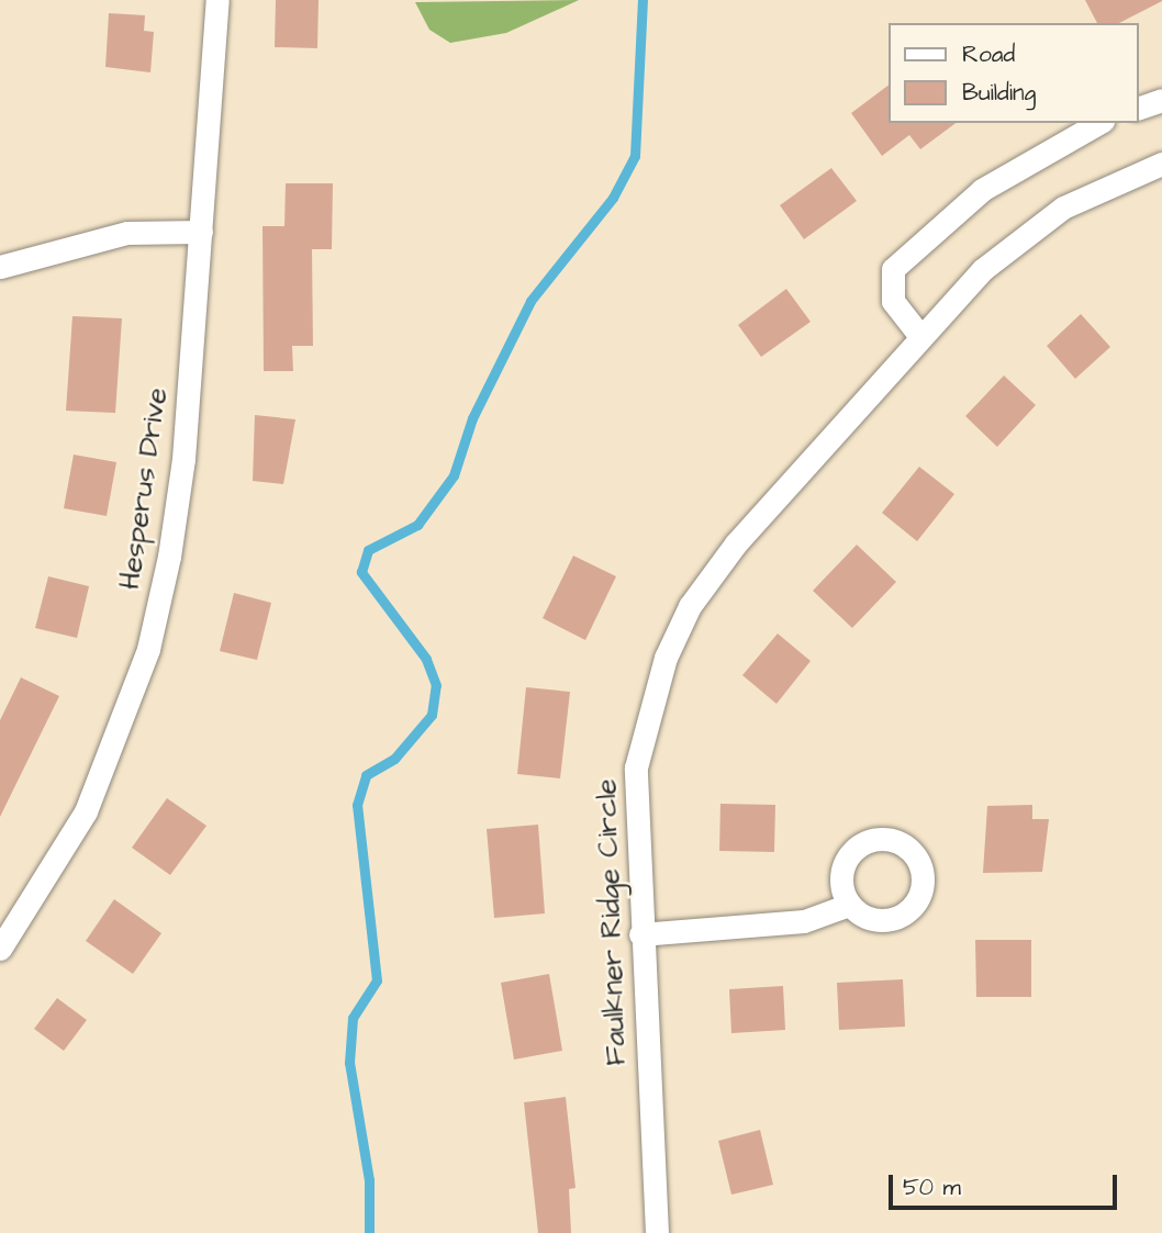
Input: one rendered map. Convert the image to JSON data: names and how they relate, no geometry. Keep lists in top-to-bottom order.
{
  "streets": {
    "street": ["Hesperus Drive", "Faulkner Ridge Circle"]
  },
  "legend": ["Road", "Building"],
  "scale_bar": "50 m"
}
